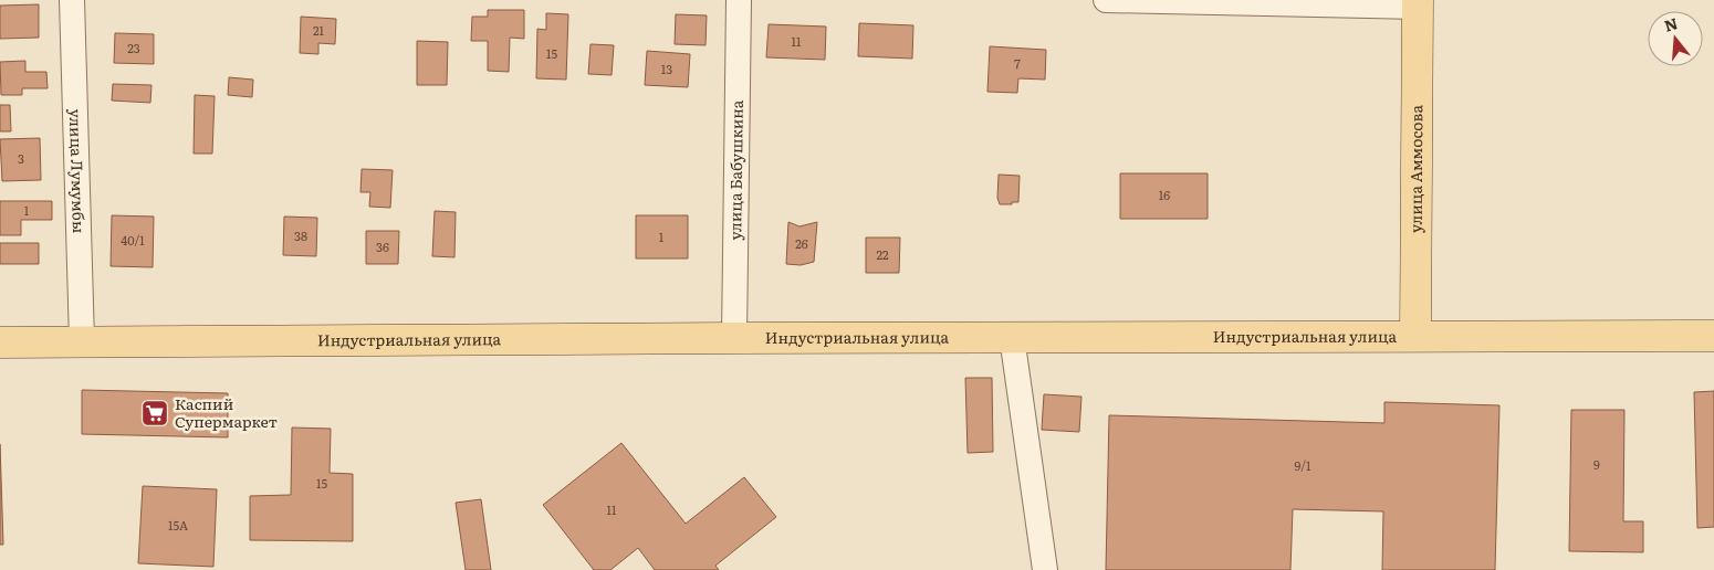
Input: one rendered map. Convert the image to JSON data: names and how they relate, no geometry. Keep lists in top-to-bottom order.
{
  "streets": {
    "main road": ["улица Аммосова", "Индустриальная улица"],
    "street": ["улица Бабушкина", "улица Лумумбы"]
  },
  "crossings": [
    ["улица Аммосова", "Индустриальная улица"],
    ["улица Бабушкина", "Индустриальная улица"],
    ["улица Лумумбы", "Индустриальная улица"]
  ],
  "places": {
    "supermarket": ["Каспий Супермаркет"]
  },
  "house_numbers": [
    "21",
    "11",
    "23",
    "15",
    "7",
    "13",
    "3",
    "16",
    "1",
    "38",
    "1",
    "40/1",
    "26",
    "36",
    "22",
    "9",
    "9/1",
    "15",
    "11",
    "15А"
  ],
  "north": "top"
}
